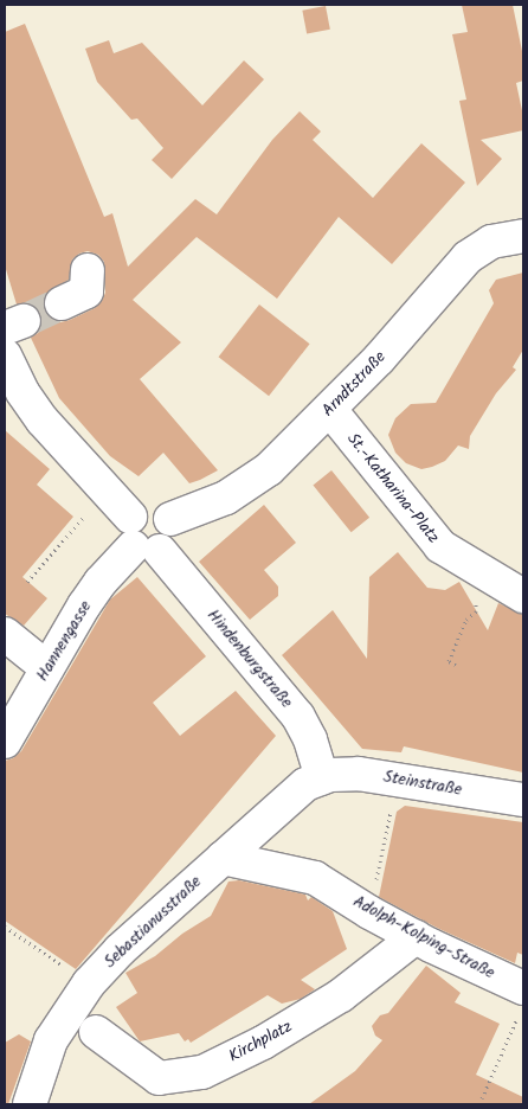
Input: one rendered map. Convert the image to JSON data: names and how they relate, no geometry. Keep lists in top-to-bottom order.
{
  "streets": {
    "street": [
      "Arndtstraße",
      "St.-Katharina-Platz",
      "Hannengasse",
      "Hindenburgstraße",
      "Steinstraße",
      "Sebastianusstraße",
      "Adolph-Kolping-Straße",
      "Kirchplatz"
    ]
  },
  "crossings": [
    ["Arndtstraße", "St.-Katharina-Platz"],
    ["Arndtstraße", "Hannengasse"],
    ["Hannengasse", "Hindenburgstraße"],
    ["Hindenburgstraße", "Steinstraße"],
    ["Hindenburgstraße", "Sebastianusstraße"],
    ["Steinstraße", "Sebastianusstraße"],
    ["Sebastianusstraße", "Adolph-Kolping-Straße"],
    ["Adolph-Kolping-Straße", "Kirchplatz"]
  ]
}
